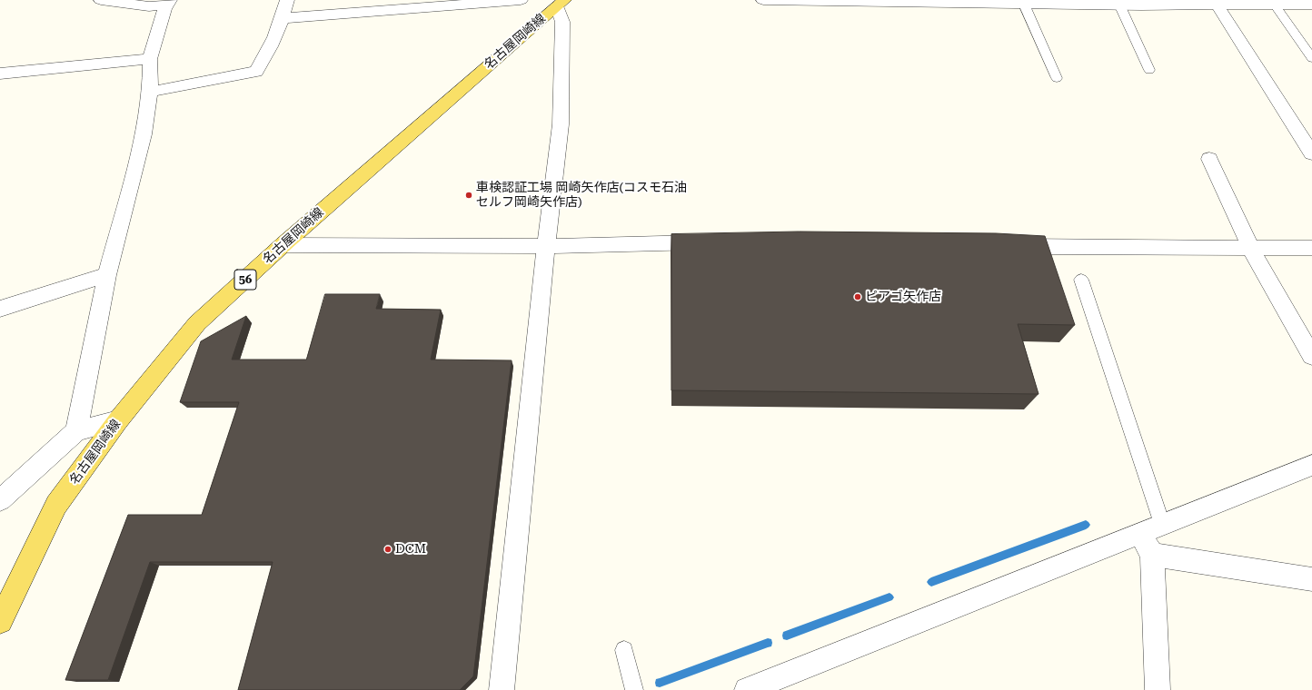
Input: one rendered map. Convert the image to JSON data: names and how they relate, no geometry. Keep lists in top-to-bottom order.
{
  "streets": {
    "main road": ["名古屋岡崎線", "56"]
  },
  "places": ["車検認証工場 岡崎矢作店(コスモ石油 セルフ岡崎矢作店)", "ピアゴ矢作店", "DCM"]
}
